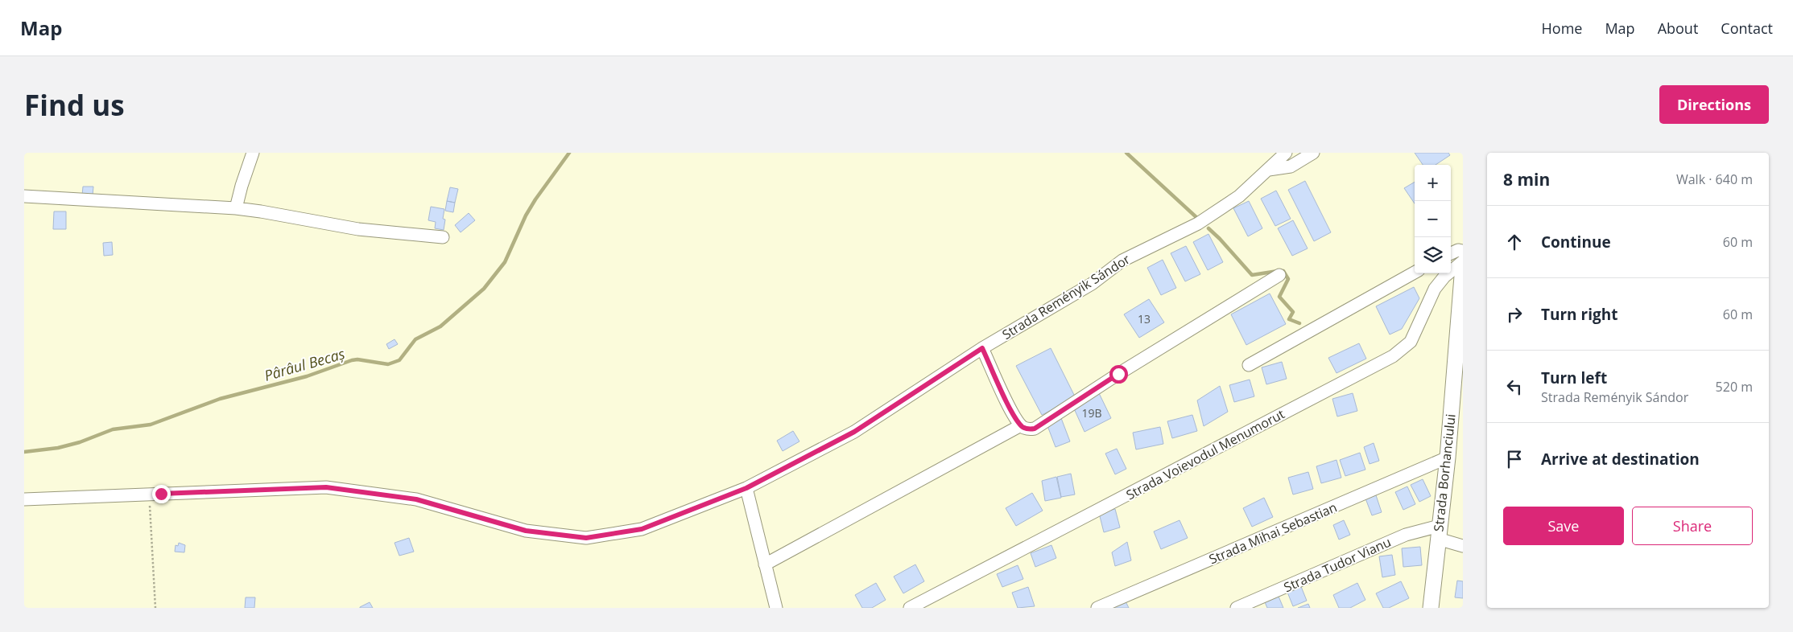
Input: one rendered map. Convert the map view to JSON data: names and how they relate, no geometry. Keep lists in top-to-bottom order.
{
  "streets": {
    "main road": ["Strada Borhanciului"],
    "street": [
      "Strada Reményik Sándor",
      "Strada Voievodul Menumorut",
      "Strada Mihai Sebastian",
      "Strada Tudor Vianu"
    ]
  },
  "crossings": [
    ["Strada Borhanciului", "Strada Mihai Sebastian"],
    ["Strada Borhanciului", "Strada Tudor Vianu"]
  ],
  "water": ["Pârâul Becaș"],
  "house_numbers": ["13", "19B"],
  "page": {
    "header": "Map",
    "nav": [
      "Home",
      "Map",
      "About",
      "Contact"
    ],
    "buttons": [
      "Directions",
      ["Save", "Share"]
    ],
    "title": "Find us",
    "heading": ["8 min", "Walk · 640 m"],
    "map_buttons": ["+", "−"],
    "list": [
      ["Continue", "60 m"],
      ["Turn right", "60 m"],
      ["Turn left", "Strada Reményik Sándor", "520 m"],
      "Arrive at destination"
    ]
  }
}
